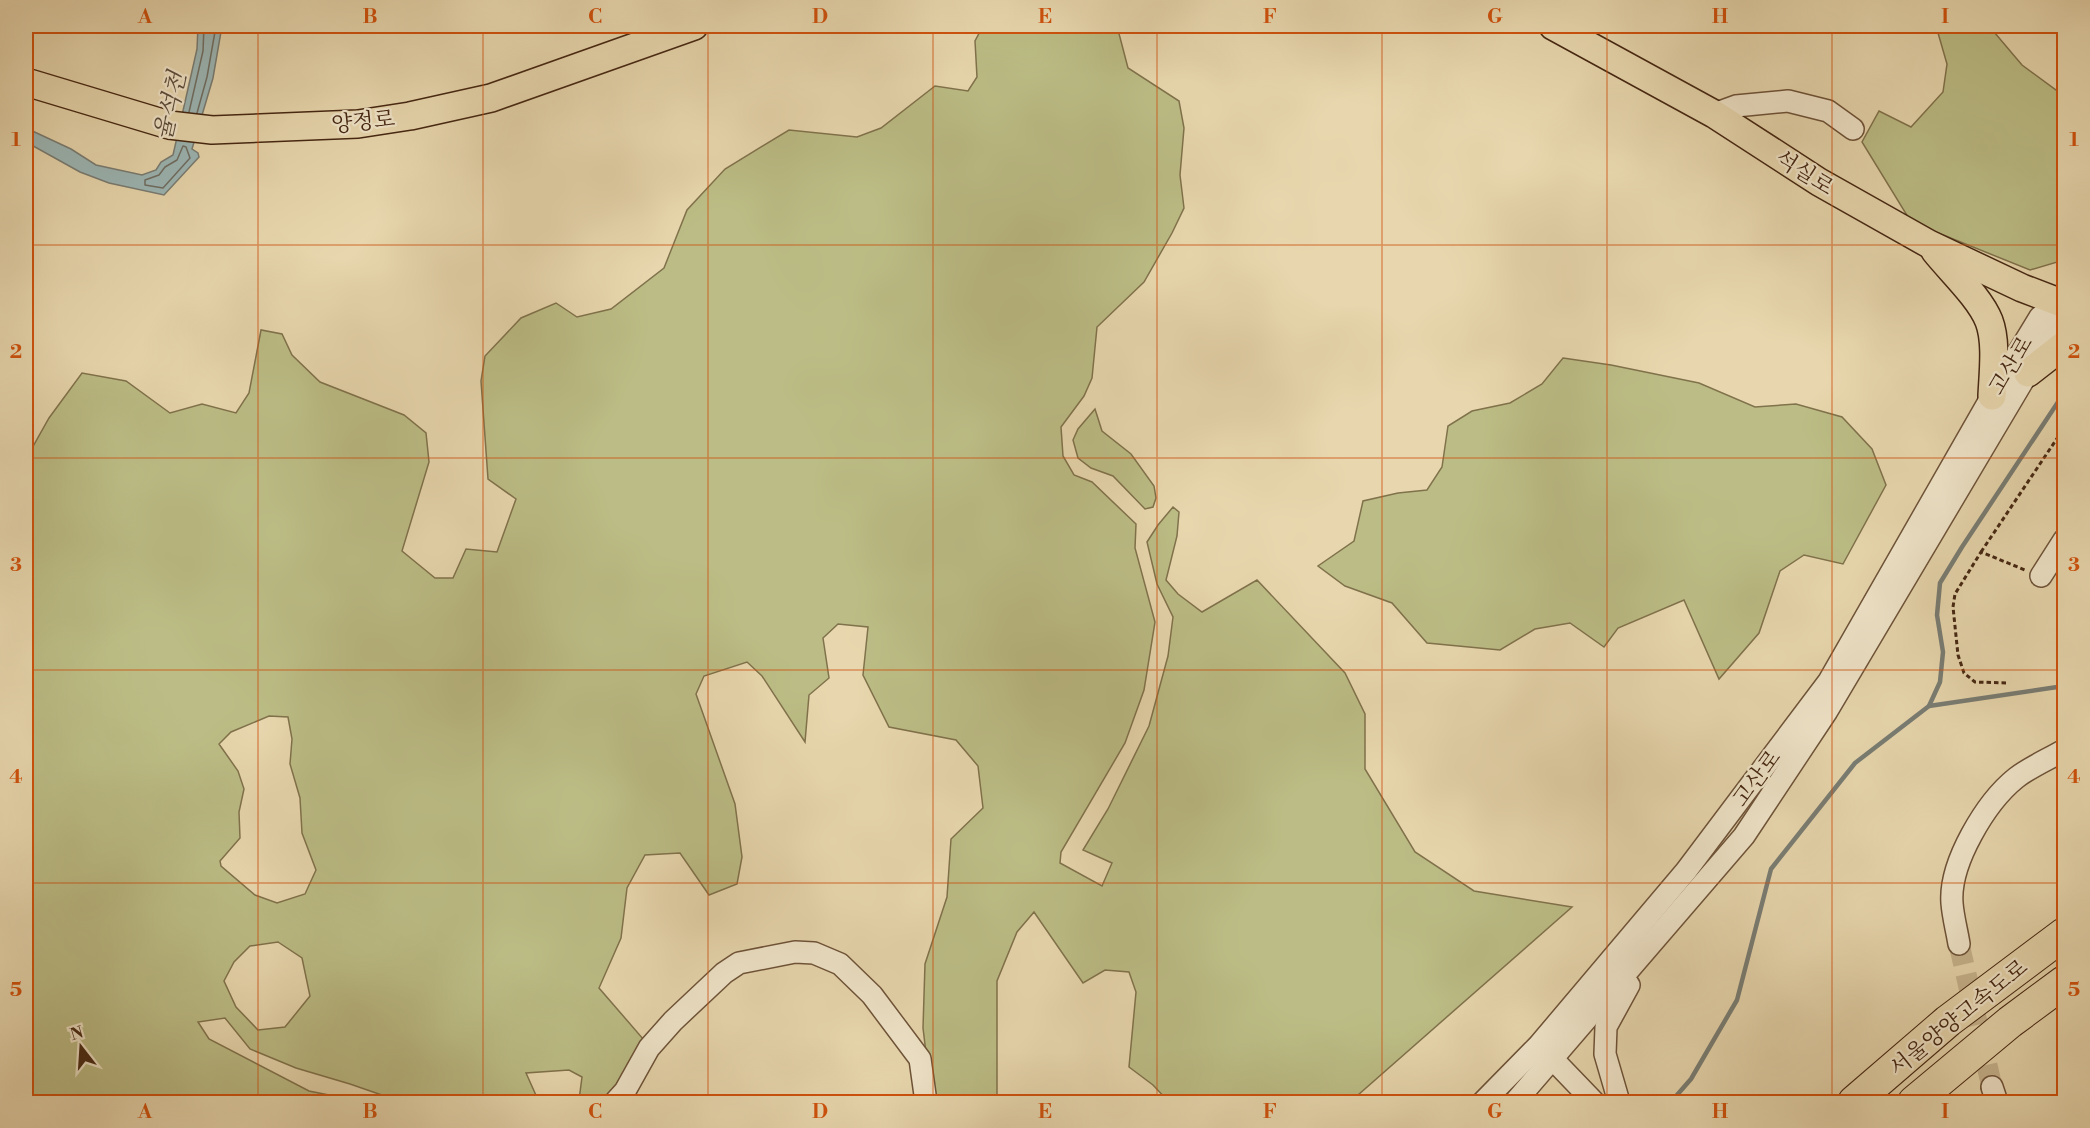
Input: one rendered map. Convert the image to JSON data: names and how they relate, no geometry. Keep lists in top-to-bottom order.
{
  "streets": {
    "highway": ["서울양양고속도로"],
    "main road": ["양정로", "석실로"],
    "street": ["고산로"]
  },
  "crossings": [
    ["석실로", "고산로"]
  ],
  "water": ["율석천"],
  "north": "top",
  "grid": {
    "columns": [
      "A",
      "B",
      "C",
      "D",
      "E",
      "F",
      "G",
      "H",
      "I"
    ],
    "rows": [
      "1",
      "2",
      "3",
      "4",
      "5"
    ]
  }
}
